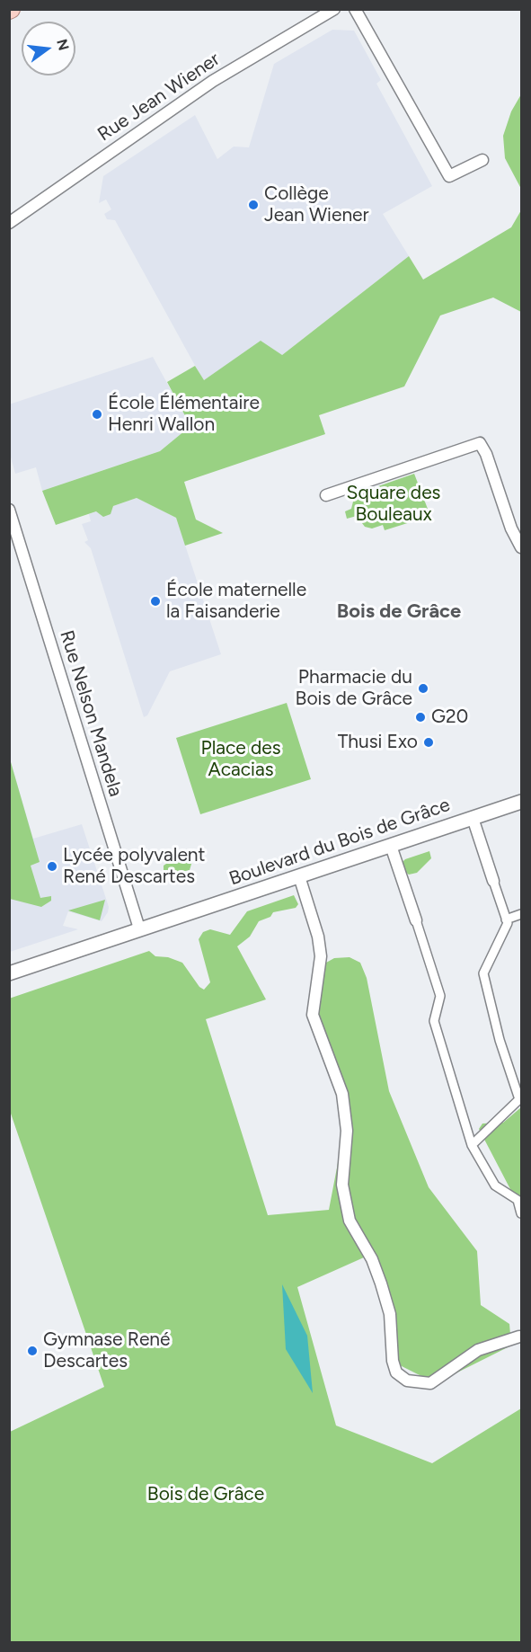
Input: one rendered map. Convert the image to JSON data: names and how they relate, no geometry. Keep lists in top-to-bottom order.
{
  "streets": {
    "street": ["Rue Jean Wiener", "Rue Nelson Mandela", "Boulevard du Bois de Grâce"]
  },
  "crossings": [
    ["Rue Nelson Mandela", "Boulevard du Bois de Grâce"]
  ],
  "districts": ["Bois de Grâce"],
  "parks": ["Square des Bouleaux", "Place des Acacias", "Bois de Grâce"],
  "places": [
    "Collège Jean Wiener",
    "École Élémentaire Henri Wallon",
    "École maternelle la Faisanderie",
    "Pharmacie du Bois de Grâce",
    "G20",
    "Thusi Exo",
    "Lycée polyvalent René Descartes",
    "Gymnase René Descartes"
  ],
  "north": "right"
}
